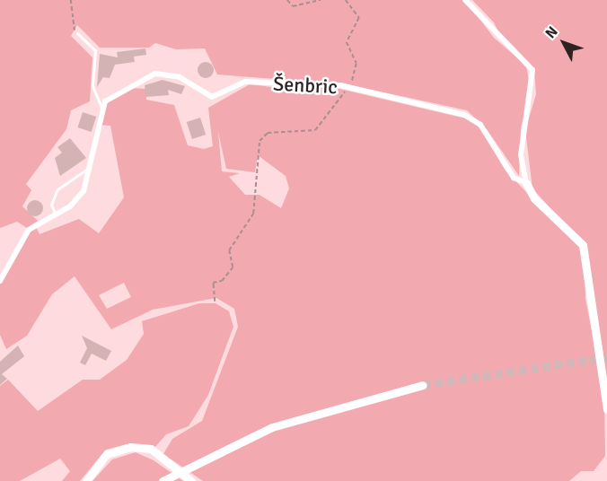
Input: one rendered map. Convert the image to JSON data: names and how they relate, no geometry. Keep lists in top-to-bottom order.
{
  "streets": {
    "street": ["Šenbric"]
  },
  "north": "top left"
}
